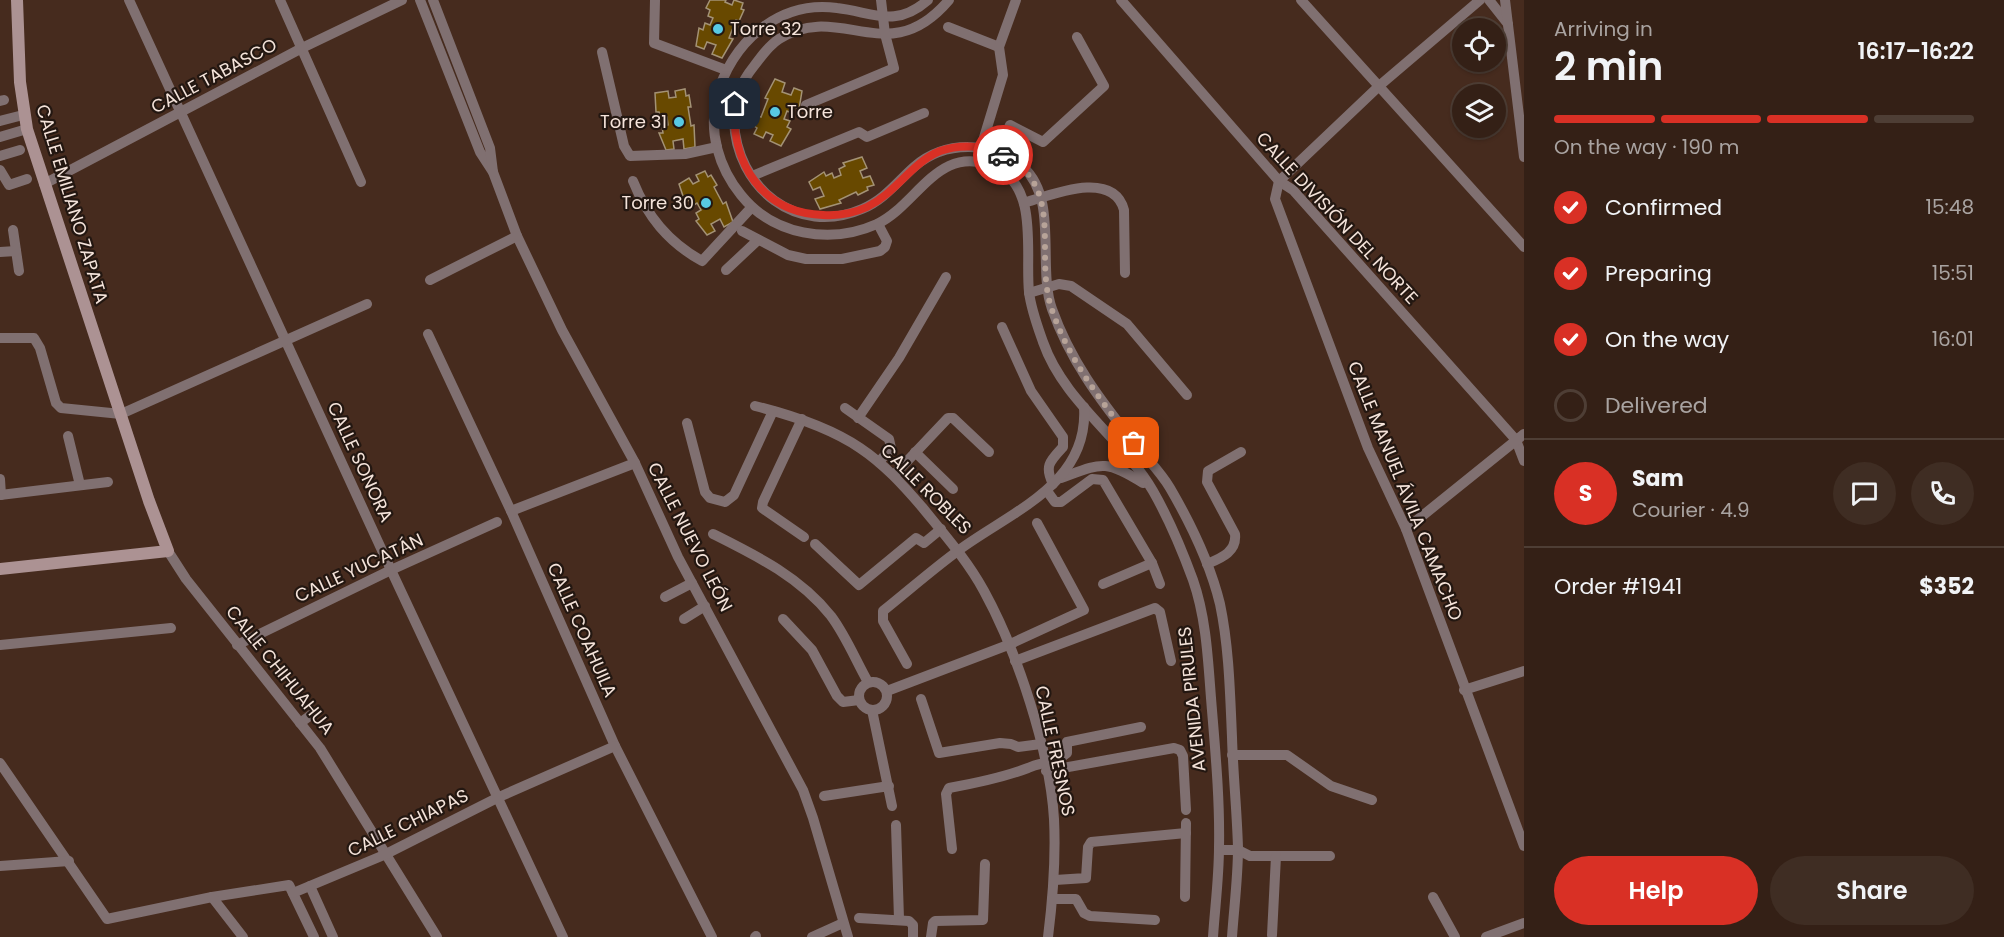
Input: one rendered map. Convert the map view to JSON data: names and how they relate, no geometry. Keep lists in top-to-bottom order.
{
  "streets": {
    "street": [
      "CALLE TABASCO",
      "CALLE EMILIANO ZAPATA",
      "CALLE DIVISIÓN DEL NORTE",
      "CALLE SONORA",
      "CALLE ROBLES",
      "CALLE MANUEL ÁVILA CAMACHO",
      "CALLE NUEVO LEÓN",
      "CALLE YUCATÁN",
      "CALLE COAHUILA",
      "CALLE CHIHUAHUA",
      "AVENIDA PIRULES",
      "CALLE FRESNOS",
      "CALLE CHIAPAS"
    ]
  },
  "crossings": [
    ["CALLE TABASCO", "CALLE EMILIANO ZAPATA"],
    ["CALLE TABASCO", "CALLE SONORA"],
    ["CALLE EMILIANO ZAPATA", "CALLE CHIHUAHUA"],
    ["CALLE DIVISIÓN DEL NORTE", "CALLE MANUEL ÁVILA CAMACHO"],
    ["CALLE SONORA", "CALLE YUCATÁN"],
    ["CALLE SONORA", "CALLE CHIAPAS"],
    ["CALLE ROBLES", "AVENIDA PIRULES"],
    ["CALLE ROBLES", "CALLE FRESNOS"],
    ["CALLE YUCATÁN", "CALLE CHIHUAHUA"],
    ["CALLE COAHUILA", "CALLE CHIAPAS"],
    ["CALLE CHIHUAHUA", "CALLE CHIAPAS"]
  ],
  "places": [
    "Torre 32",
    "Torre",
    "Torre 31",
    "Torre 30"
  ],
  "page": {
    "heading": ["2 min", "Arriving in", "16:17–16:22"],
    "panel": [
      "Sam",
      "Courier · 4.9",
      "Order #1941",
      "$352"
    ],
    "bar": "On the way · 190 m",
    "list": [
      ["Confirmed", "15:48"],
      ["Preparing", "15:51"],
      ["On the way", "16:01"],
      "Delivered"
    ],
    "round": "S",
    "buttons": ["Help", "Share"]
  }
}
